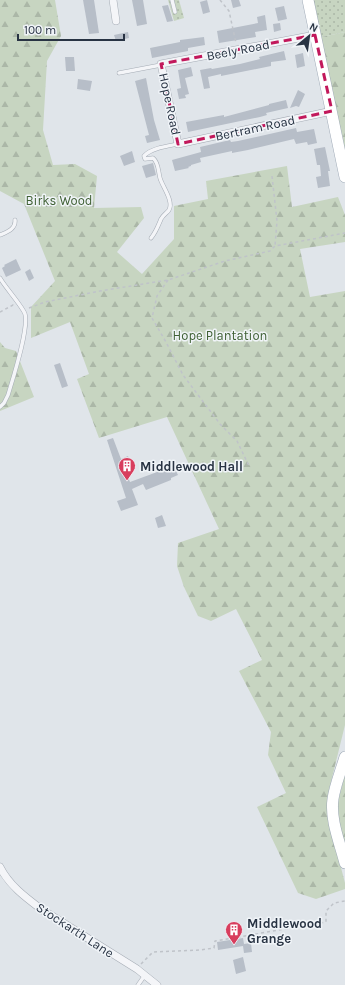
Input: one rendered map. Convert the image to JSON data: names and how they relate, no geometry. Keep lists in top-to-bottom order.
{
  "streets": {
    "street": [
      "Beely Road",
      "Hope Road",
      "Bertram Road",
      "Stockarth Lane"
    ]
  },
  "crossings": [
    ["Beely Road", "Hope Road"],
    ["Hope Road", "Bertram Road"]
  ],
  "parks": ["Birks Wood", "Hope Plantation"],
  "places": {
    "building": ["Middlewood Hall", "Middlewood Grange"]
  },
  "scale_bar": "100 m",
  "north": "top right"
}
